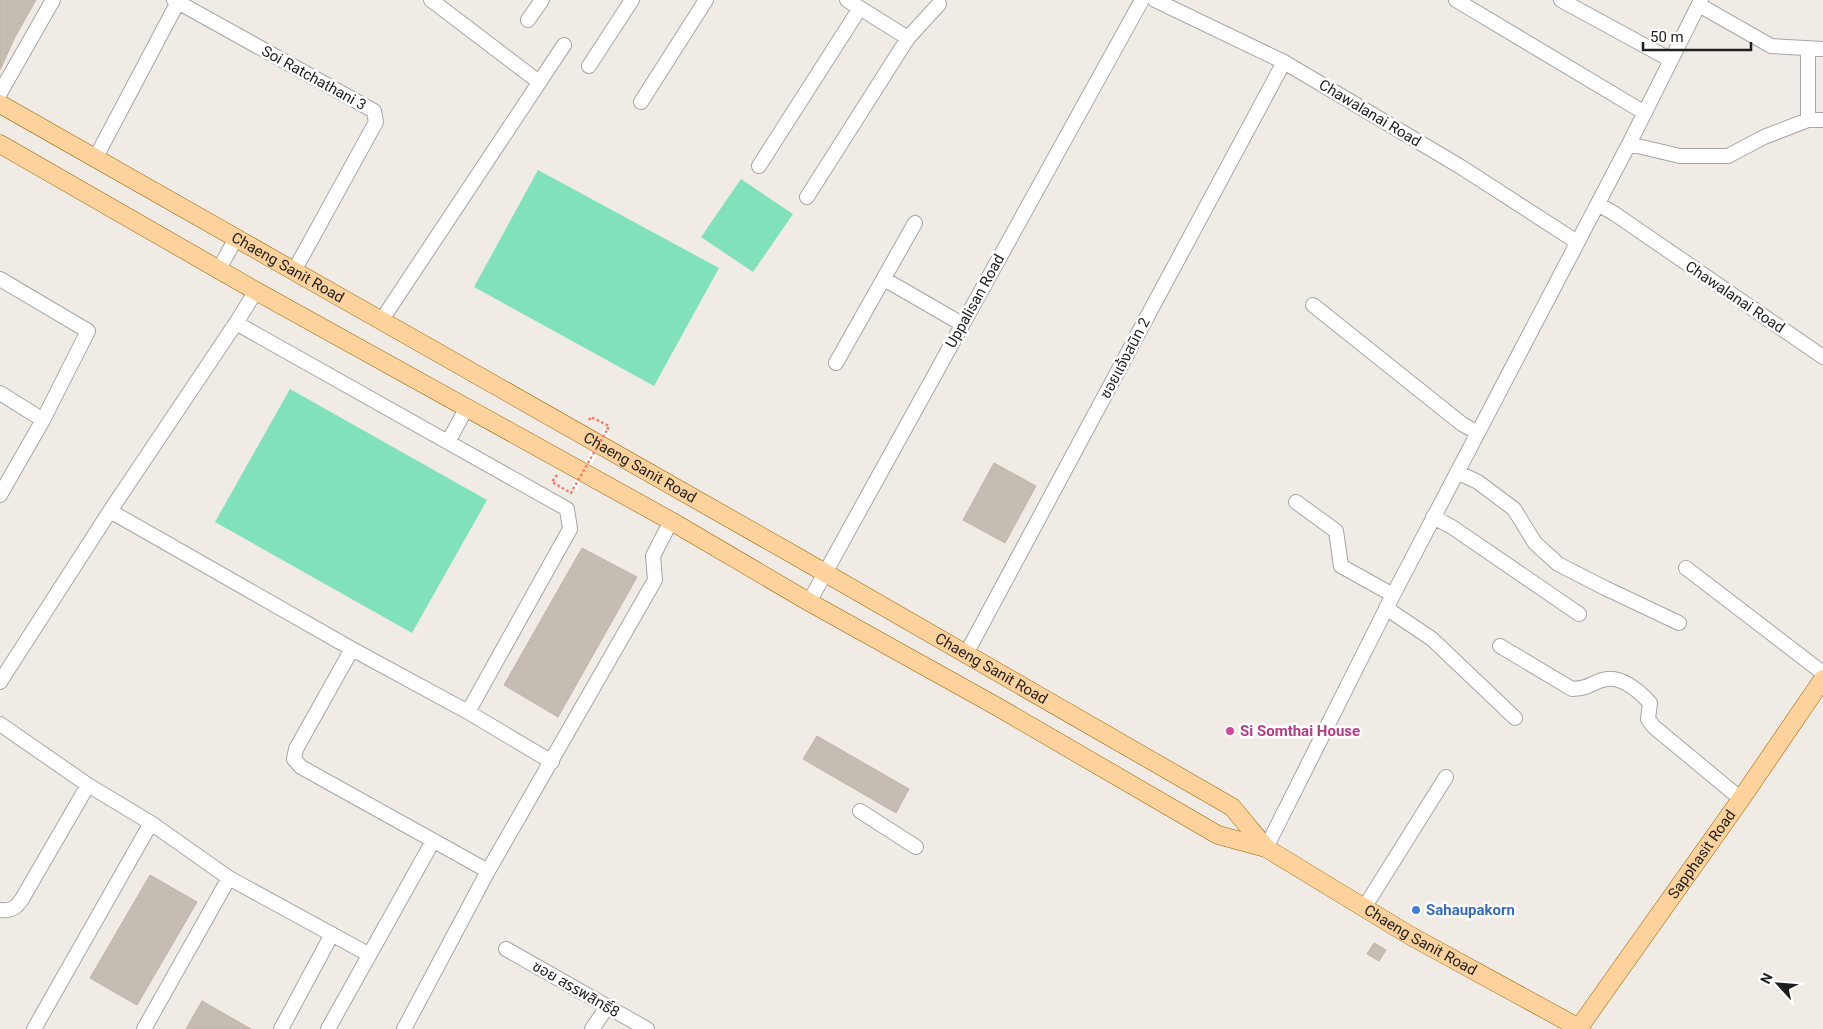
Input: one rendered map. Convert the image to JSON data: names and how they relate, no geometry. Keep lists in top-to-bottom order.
{
  "streets": {
    "main road": ["Chaeng Sanit Road", "Sapphasit Road"],
    "street": [
      "Soi Ratchathani 3",
      "Chawalanai Road",
      "Uppalisan Road",
      "ซอยแจ้งสนิท 2",
      "ซอย สรรพสิทธิ์8"
    ]
  },
  "crossings": [
    ["Soi Ratchathani 3", "Chaeng Sanit Road"],
    ["Chawalanai Road", "ซอยแจ้งสนิท 2"],
    ["Chaeng Sanit Road", "Uppalisan Road"],
    ["Chaeng Sanit Road", "ซอยแจ้งสนิท 2"],
    ["Chaeng Sanit Road", "Sapphasit Road"]
  ],
  "places": ["Si Somthai House", "Sahaupakorn"],
  "scale_bar": "50 m",
  "north": "top left"
}
